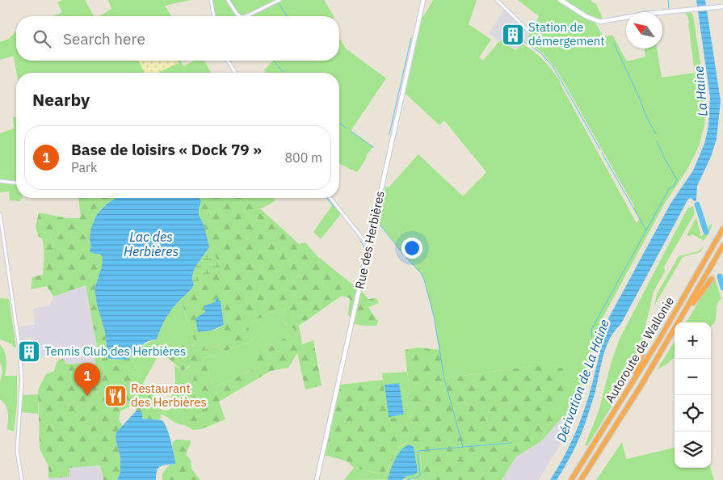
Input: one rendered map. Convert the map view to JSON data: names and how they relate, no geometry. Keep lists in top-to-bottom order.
{
  "streets": {
    "highway": ["Autoroute de Wallonie"],
    "street": ["Rue des Herbières"]
  },
  "water": ["La Haine", "Lac des Herbières", "Dérivation de La Haine"],
  "places": {
    "building": ["Station de démergement", "Tennis Club des Herbières"],
    "restaurant": ["Restaurant des Herbières"]
  },
  "north": "top left",
  "page": {
    "search": "Search here",
    "heading": "Nearby",
    "list": [
      {
        "mark": "1",
        "name": "Base de loisirs « Dock 79 »",
        "note": "Park",
        "value": "800 m"
      }
    ],
    "map_buttons": ["+", "−"],
    "pins": "1"
  }
}
